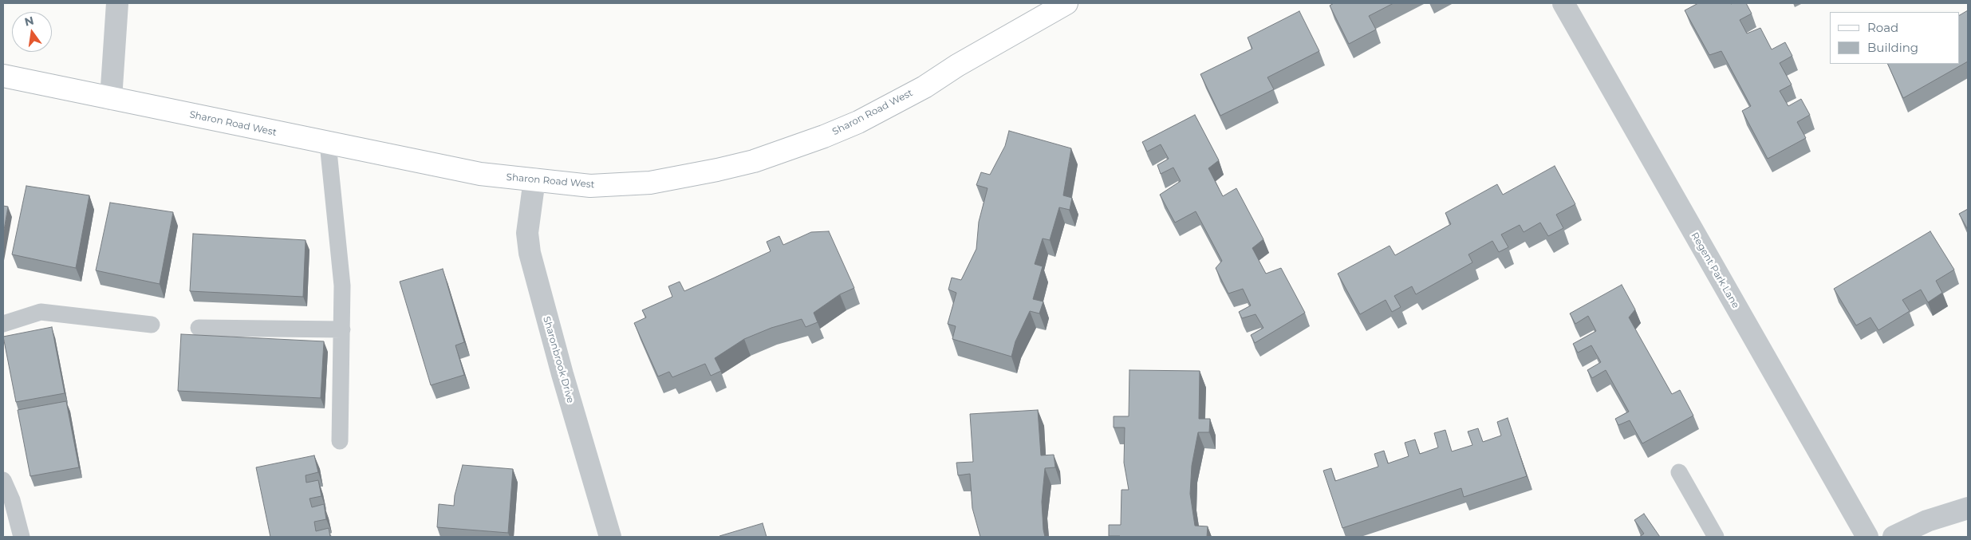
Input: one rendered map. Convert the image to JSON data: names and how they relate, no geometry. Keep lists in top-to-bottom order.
{
  "streets": {
    "main road": ["Sharon Road West"],
    "street": ["Regent Park Lane", "Sharonbrook Drive"]
  },
  "crossings": [
    ["Sharon Road West", "Sharonbrook Drive"]
  ],
  "legend": ["Road", "Building"],
  "north": "top"
}
